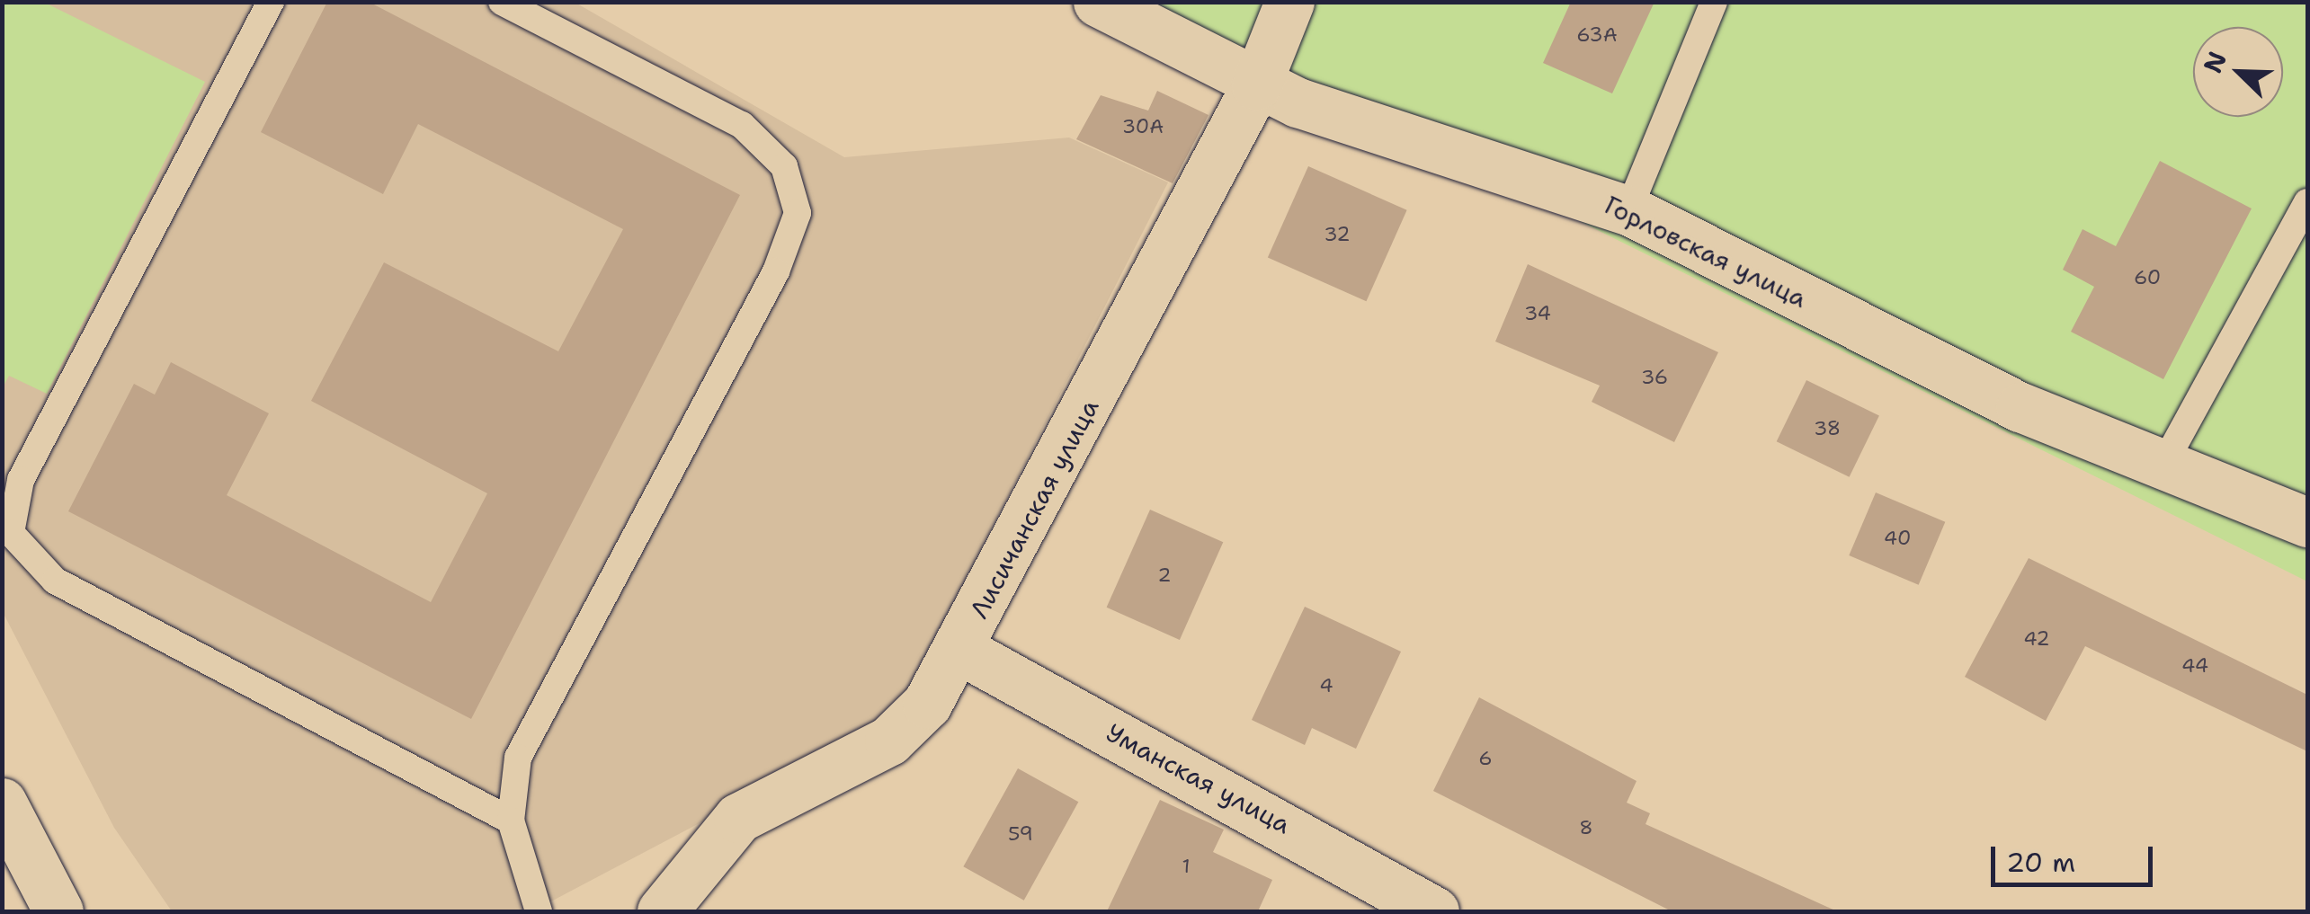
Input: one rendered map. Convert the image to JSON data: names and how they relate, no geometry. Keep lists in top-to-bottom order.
{
  "streets": {
    "street": ["Горловская улица", "Лисичанская улица", "Уманская улица"]
  },
  "crossings": [
    ["Горловская улица", "Лисичанская улица"],
    ["Лисичанская улица", "Уманская улица"]
  ],
  "house_numbers": [
    "63А",
    "30А",
    "32",
    "60",
    "34",
    "36",
    "38",
    "40",
    "2",
    "42",
    "44",
    "4",
    "6",
    "8",
    "59",
    "1"
  ],
  "scale_bar": "20 m",
  "north": "top left"
}
